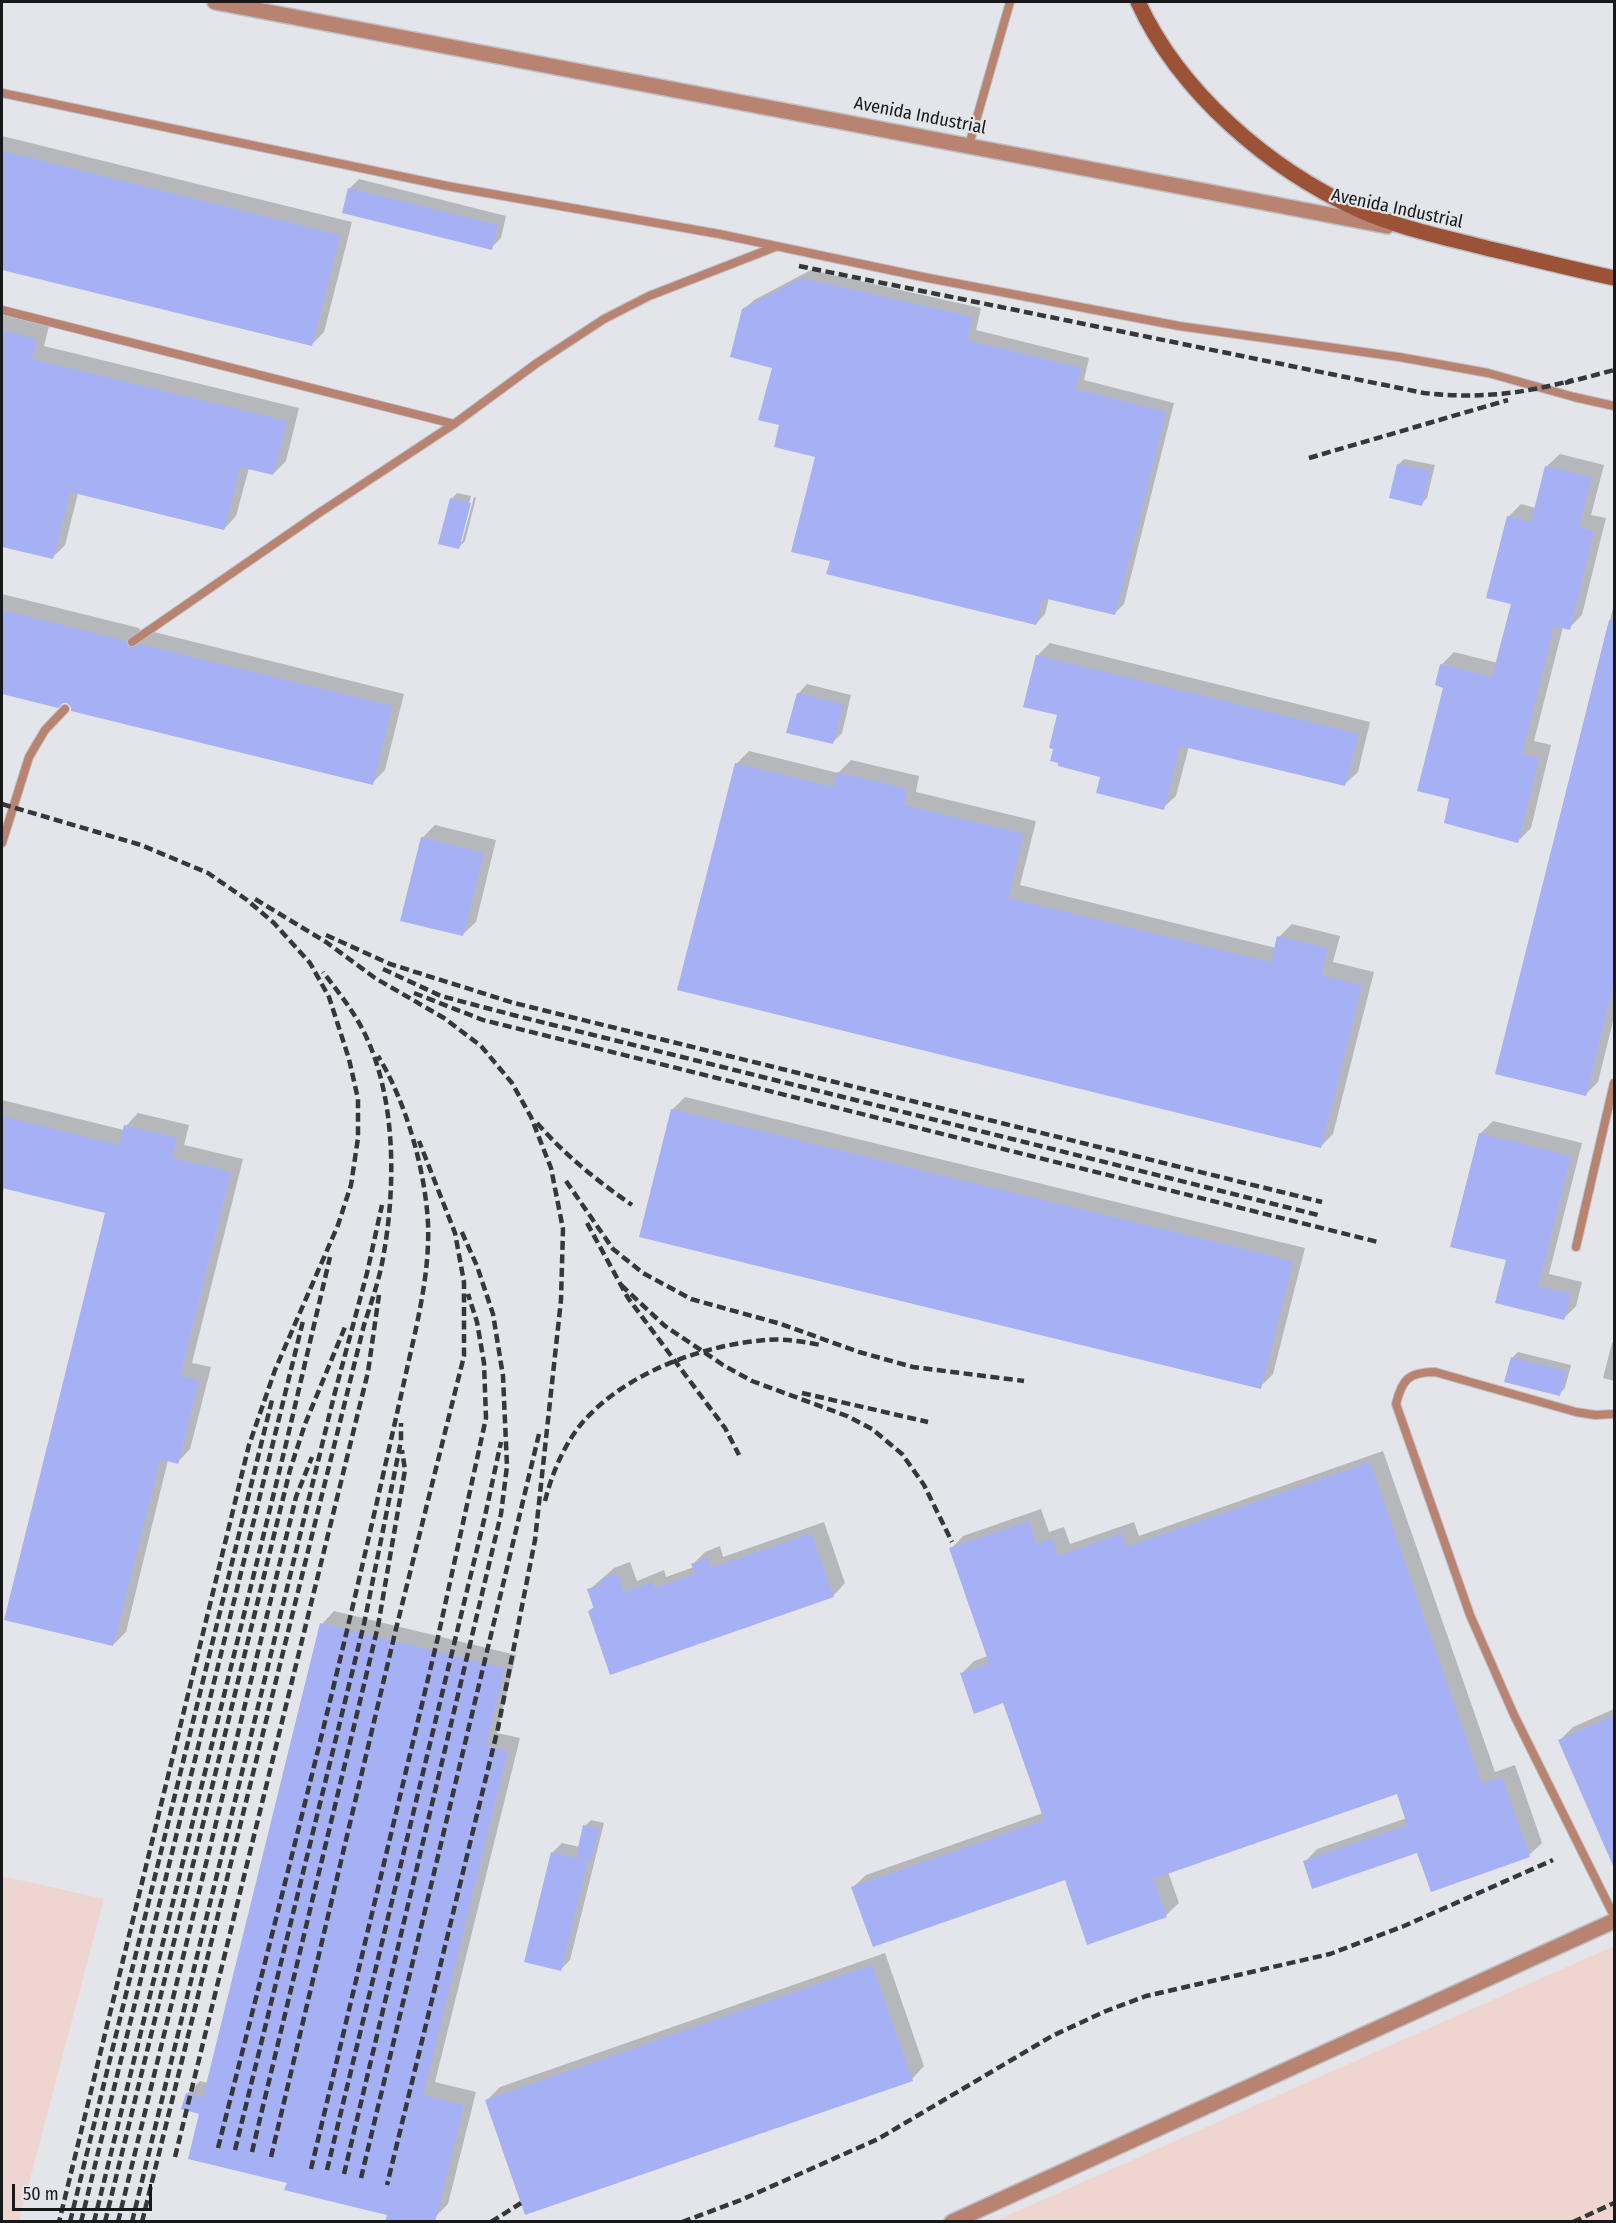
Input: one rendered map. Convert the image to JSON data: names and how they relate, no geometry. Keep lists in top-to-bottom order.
{
  "streets": {
    "street": ["Avenida Industrial"]
  },
  "scale_bar": "50 m"
}
